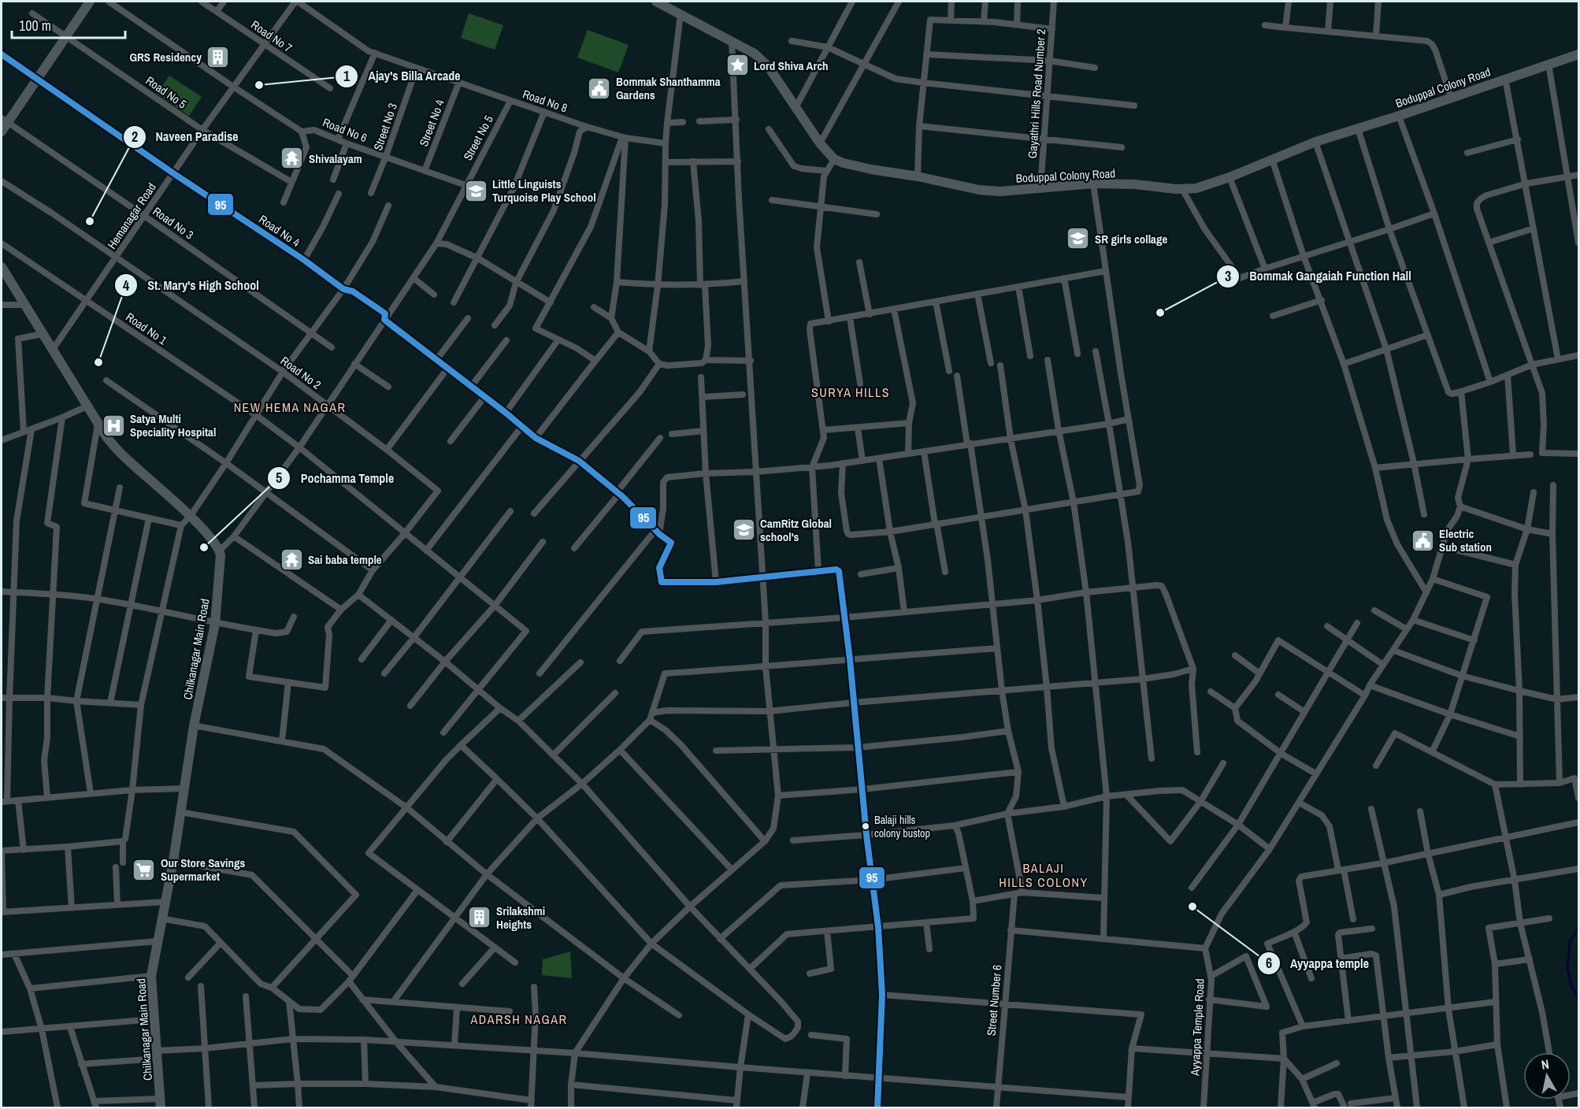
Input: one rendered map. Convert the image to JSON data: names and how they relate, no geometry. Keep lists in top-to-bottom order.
{
  "streets": {
    "street": [
      "Road No 7",
      "Boduppal Colony Road",
      "Road No 5",
      "Gayathri Hills Road Number 2",
      "Road No 8",
      "Street No 4",
      "Street No 3",
      "Road No 6",
      "Street No 5",
      "Hemanagar Road",
      "Road No 3",
      "Road No 4",
      "Road No 1",
      "Road No 2",
      "Chilkanagar Main Road",
      "Street Number 6",
      "Ayyappa Temple Road"
    ]
  },
  "crossings": [
    ["Road No 7", "Hemanagar Road"],
    ["Boduppal Colony Road", "Gayathri Hills Road Number 2"],
    ["Road No 5", "Hemanagar Road"],
    ["Road No 8", "Street No 4"],
    ["Road No 8", "Street No 3"],
    ["Road No 8", "Street No 5"],
    ["Road No 8", "Hemanagar Road"],
    ["Street No 4", "Road No 6"],
    ["Street No 3", "Road No 6"],
    ["Road No 6", "Street No 5"],
    ["Road No 6", "Hemanagar Road"],
    ["Street No 5", "Road No 4"],
    ["Street No 5", "Road No 1"],
    ["Street No 5", "Road No 2"],
    ["Street No 5", "Chilkanagar Main Road"],
    ["Hemanagar Road", "Road No 3"],
    ["Hemanagar Road", "Road No 4"],
    ["Hemanagar Road", "Road No 1"],
    ["Hemanagar Road", "Road No 2"],
    ["Road No 1", "Road No 2"]
  ],
  "districts": [
    "SURYA HILLS",
    "NEW HEMA NAGAR",
    "BALAJI HILLS COLONY",
    "ADARSH NAGAR"
  ],
  "places": {
    "building": ["GRS Residency", "Srilakshmi Heights"],
    "place": ["Lord Shiva Arch"],
    "other": [
      "Ajay's Billa Arcade",
      "Naveen Paradise",
      "Bommak Gangaiah Function Hall",
      "St. Mary's High School",
      "Pochamma Temple",
      "Balaji hills colony bustop",
      "Ayyappa temple"
    ],
    "public building": ["Bommak Shanthamma Gardens", "Electric Sub station"],
    "temple": ["Shivalayam", "Sai baba temple"],
    "school or university": ["Little Linguists Turquoise Play School", "SR girls collage", "CamRitz Global school's"],
    "hospital": ["Satya Multi Speciality Hospital"],
    "supermarket": ["Our Store Savings Supermarket"]
  },
  "lines": ["transit line 95"],
  "scale_bar": "100 m",
  "north": "top"
}
